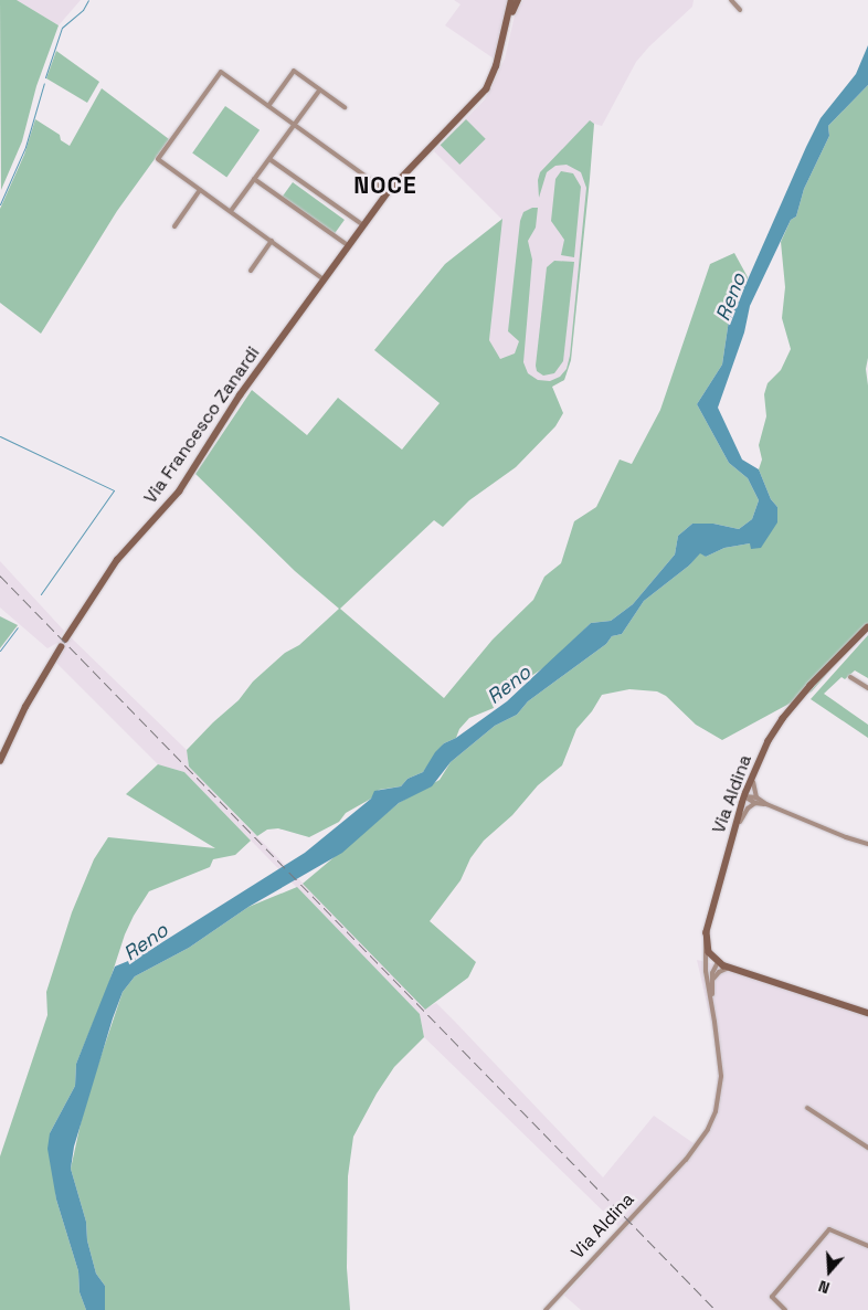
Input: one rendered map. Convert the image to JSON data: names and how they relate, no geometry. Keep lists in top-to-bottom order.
{
  "streets": {
    "street": ["Via Francesco Zanardi", "Via Aldina"]
  },
  "districts": ["NOCE"],
  "water": ["Reno"],
  "north": "bottom"
}
